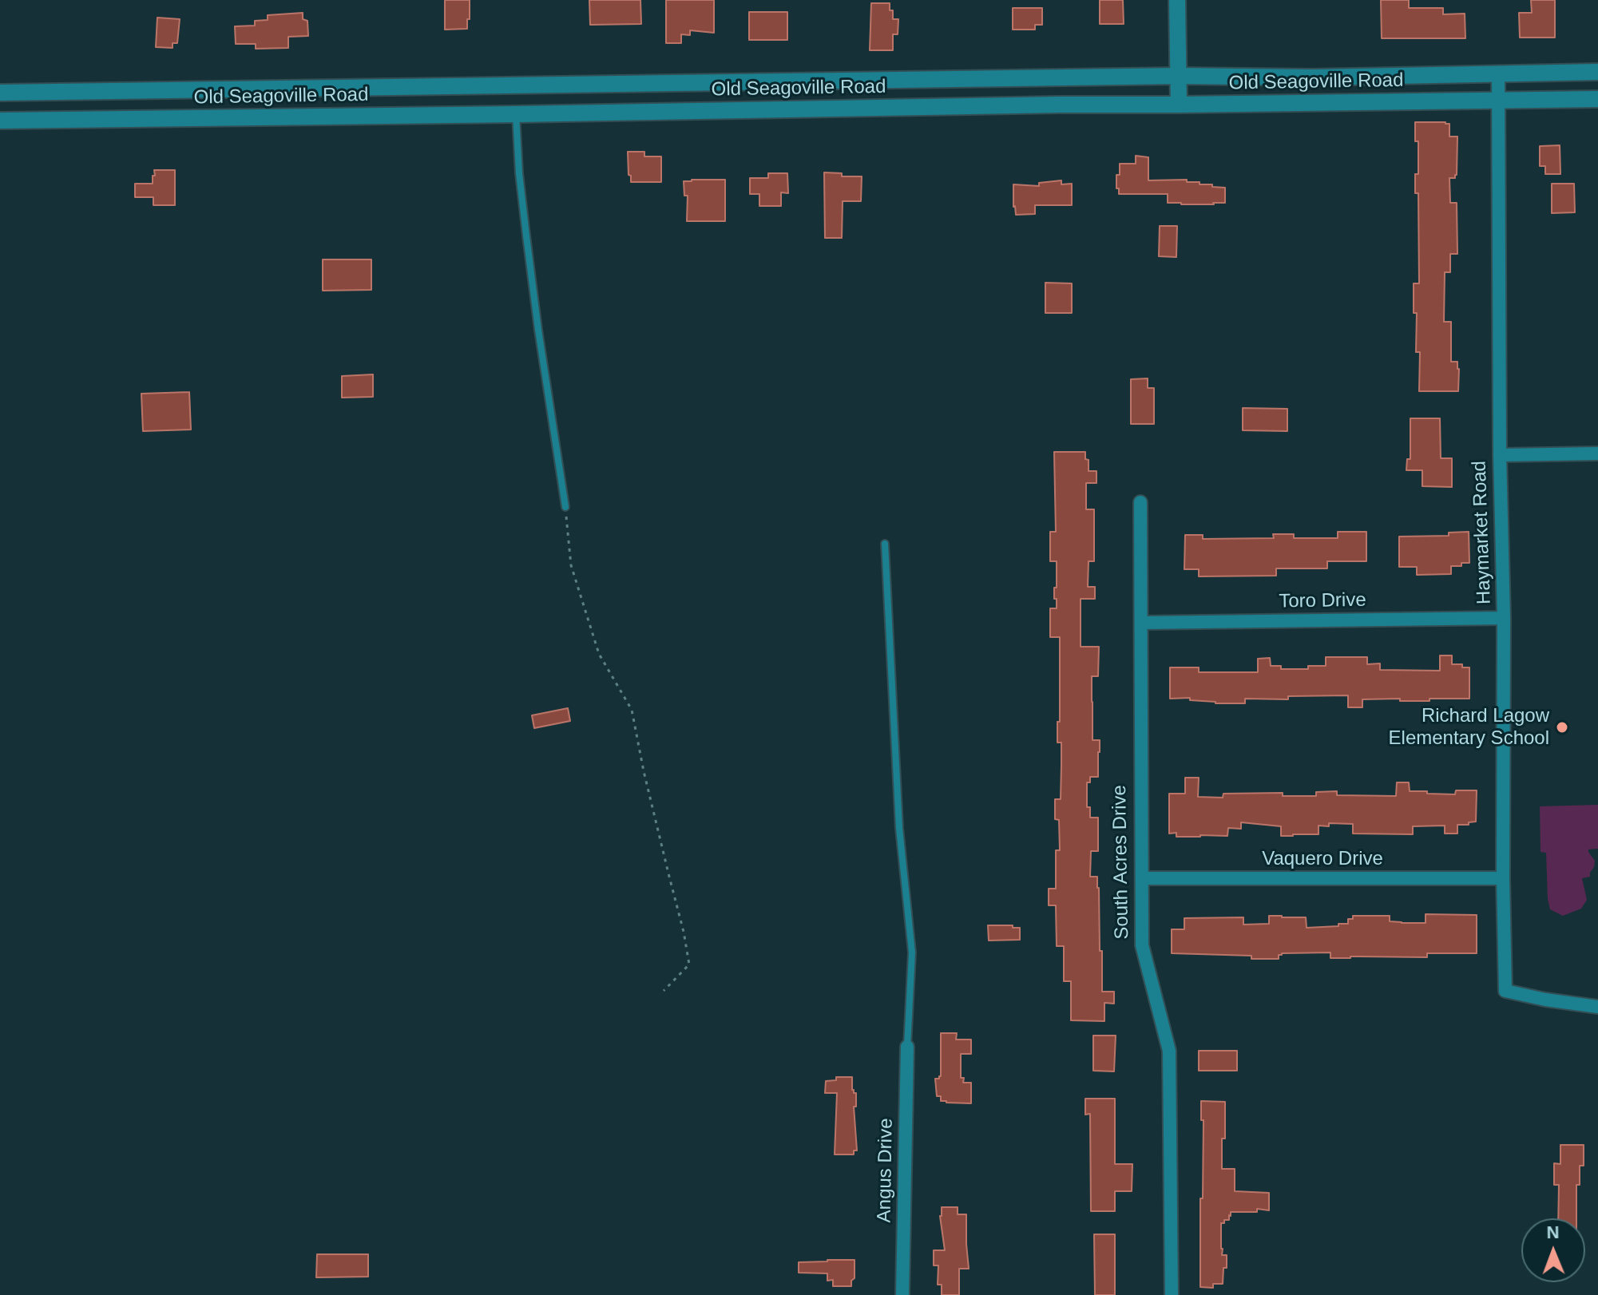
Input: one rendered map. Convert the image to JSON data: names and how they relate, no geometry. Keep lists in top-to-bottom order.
{
  "streets": {
    "main road": ["Old Seagoville Road"],
    "street": [
      "Haymarket Road",
      "Toro Drive",
      "Vaquero Drive",
      "South Acres Drive",
      "Angus Drive"
    ]
  },
  "crossings": [
    ["Old Seagoville Road", "Haymarket Road"],
    ["Haymarket Road", "Toro Drive"],
    ["Haymarket Road", "Vaquero Drive"],
    ["Toro Drive", "South Acres Drive"],
    ["Vaquero Drive", "South Acres Drive"]
  ],
  "places": ["Richard Lagow Elementary School"],
  "north": "top"
}
